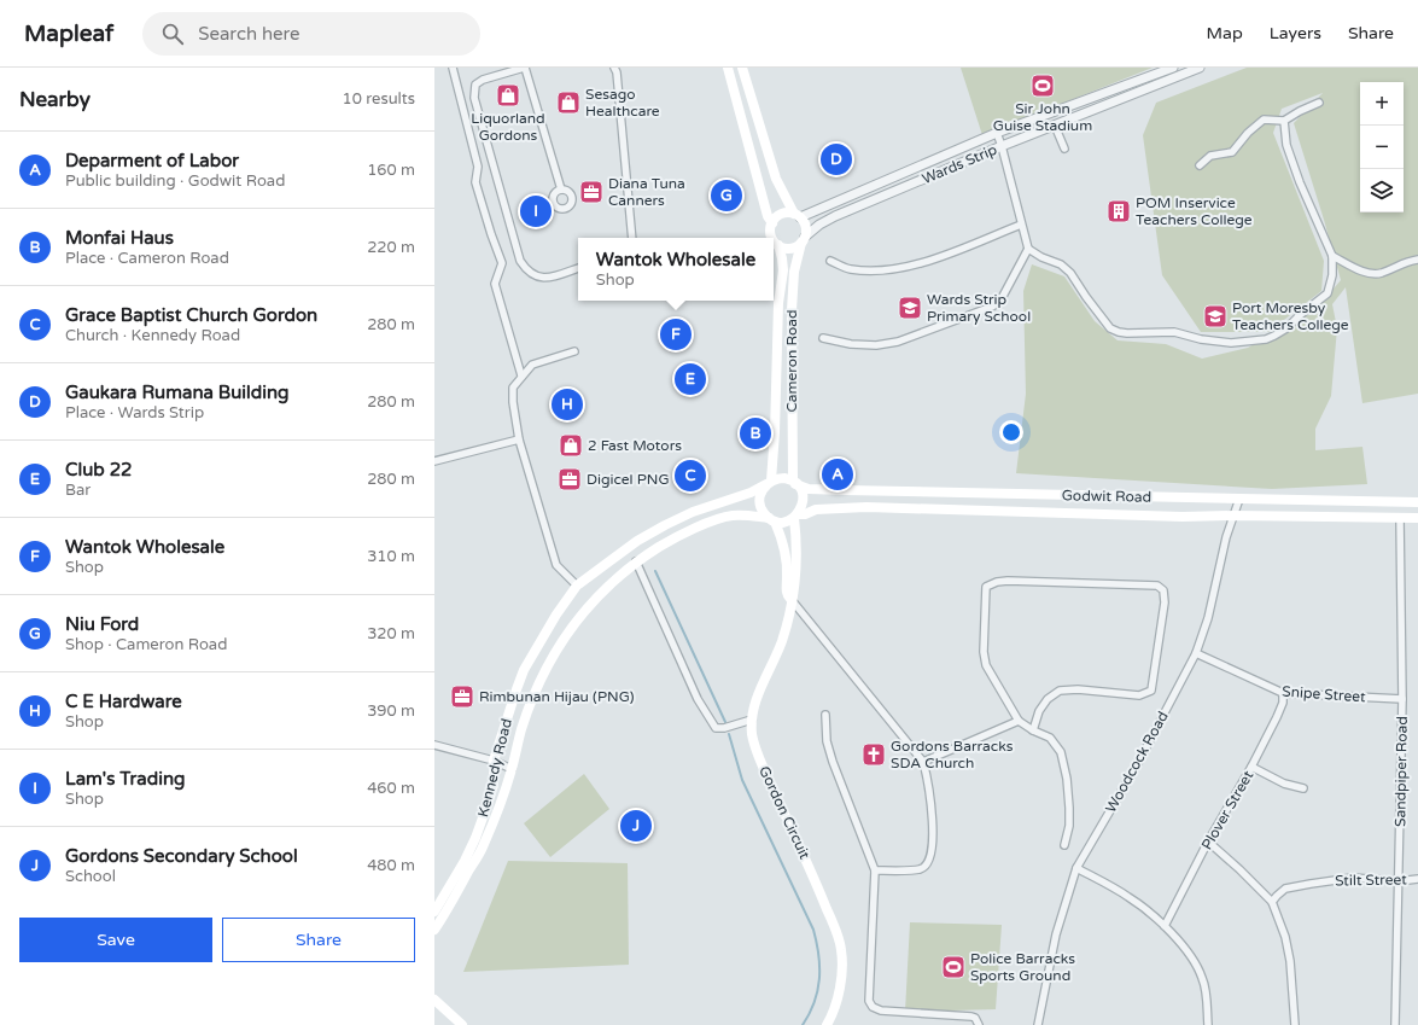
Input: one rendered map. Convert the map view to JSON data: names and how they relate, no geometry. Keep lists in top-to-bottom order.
{
  "streets": {
    "main road": [
      "Cameron Road",
      "Godwit Road",
      "Kennedy Road",
      "Gordon Circuit"
    ],
    "street": [
      "Wards Strip",
      "Snipe Street",
      "Woodcock Road",
      "Sandpiper Road",
      "Plover Street",
      "Stilt Street"
    ]
  },
  "crossings": [
    ["Wards Strip", "Cameron Road"],
    ["Cameron Road", "Godwit Road"],
    ["Cameron Road", "Kennedy Road"],
    ["Cameron Road", "Gordon Circuit"],
    ["Godwit Road", "Woodcock Road"],
    ["Godwit Road", "Kennedy Road"],
    ["Godwit Road", "Sandpiper Road"],
    ["Godwit Road", "Gordon Circuit"],
    ["Snipe Street", "Woodcock Road"],
    ["Snipe Street", "Sandpiper Road"],
    ["Snipe Street", "Plover Street"],
    ["Kennedy Road", "Gordon Circuit"],
    ["Sandpiper Road", "Stilt Street"]
  ],
  "places": {
    "sports": ["Sir John Guise Stadium", "Police Barracks Sports Ground"],
    "shop": ["Liquorland Gordons", "Sesago Healthcare", "2 Fast Motors"],
    "office": ["Diana Tuna Canners", "Digicel PNG", "Rimbunan Hijau (PNG)"],
    "building": ["POM Inservice Teachers College"],
    "school or university": ["Wards Strip Primary School", "Port Moresby Teachers College"],
    "church": ["Gordons Barracks SDA Church"]
  },
  "page": {
    "header": "Mapleaf",
    "search": "Search here",
    "nav": ["Map", "Layers", "Share"],
    "heading": ["Nearby", "10 results"],
    "map_buttons": ["+", "−"],
    "list": [
      {
        "mark": "A",
        "name": "Deparment of Labor",
        "note": "Public building · Godwit Road",
        "value": "160 m"
      },
      {
        "mark": "B",
        "name": "Monfai Haus",
        "note": "Place · Cameron Road",
        "value": "220 m"
      },
      {
        "mark": "C",
        "name": "Grace Baptist Church Gordon",
        "note": "Church · Kennedy Road",
        "value": "280 m"
      },
      {
        "mark": "D",
        "name": "Gaukara Rumana Building",
        "note": "Place · Wards Strip",
        "value": "280 m"
      },
      {
        "mark": "E",
        "name": "Club 22",
        "note": "Bar",
        "value": "280 m"
      },
      {
        "mark": "F",
        "name": "Wantok Wholesale",
        "note": "Shop",
        "value": "310 m"
      },
      {
        "mark": "G",
        "name": "Niu Ford",
        "note": "Shop · Cameron Road",
        "value": "320 m"
      },
      {
        "mark": "H",
        "name": "C E Hardware",
        "note": "Shop",
        "value": "390 m"
      },
      {
        "mark": "I",
        "name": "Lam's Trading",
        "note": "Shop",
        "value": "460 m"
      },
      {
        "mark": "J",
        "name": "Gordons Secondary School",
        "note": "School",
        "value": "480 m"
      }
    ],
    "pins": [
      "D",
      "G",
      "I",
      "F",
      "E",
      "H",
      "B",
      "A",
      "C",
      "J"
    ],
    "popup": ["Wantok Wholesale", "Shop"],
    "buttons": ["Save", "Share"]
  }
}
